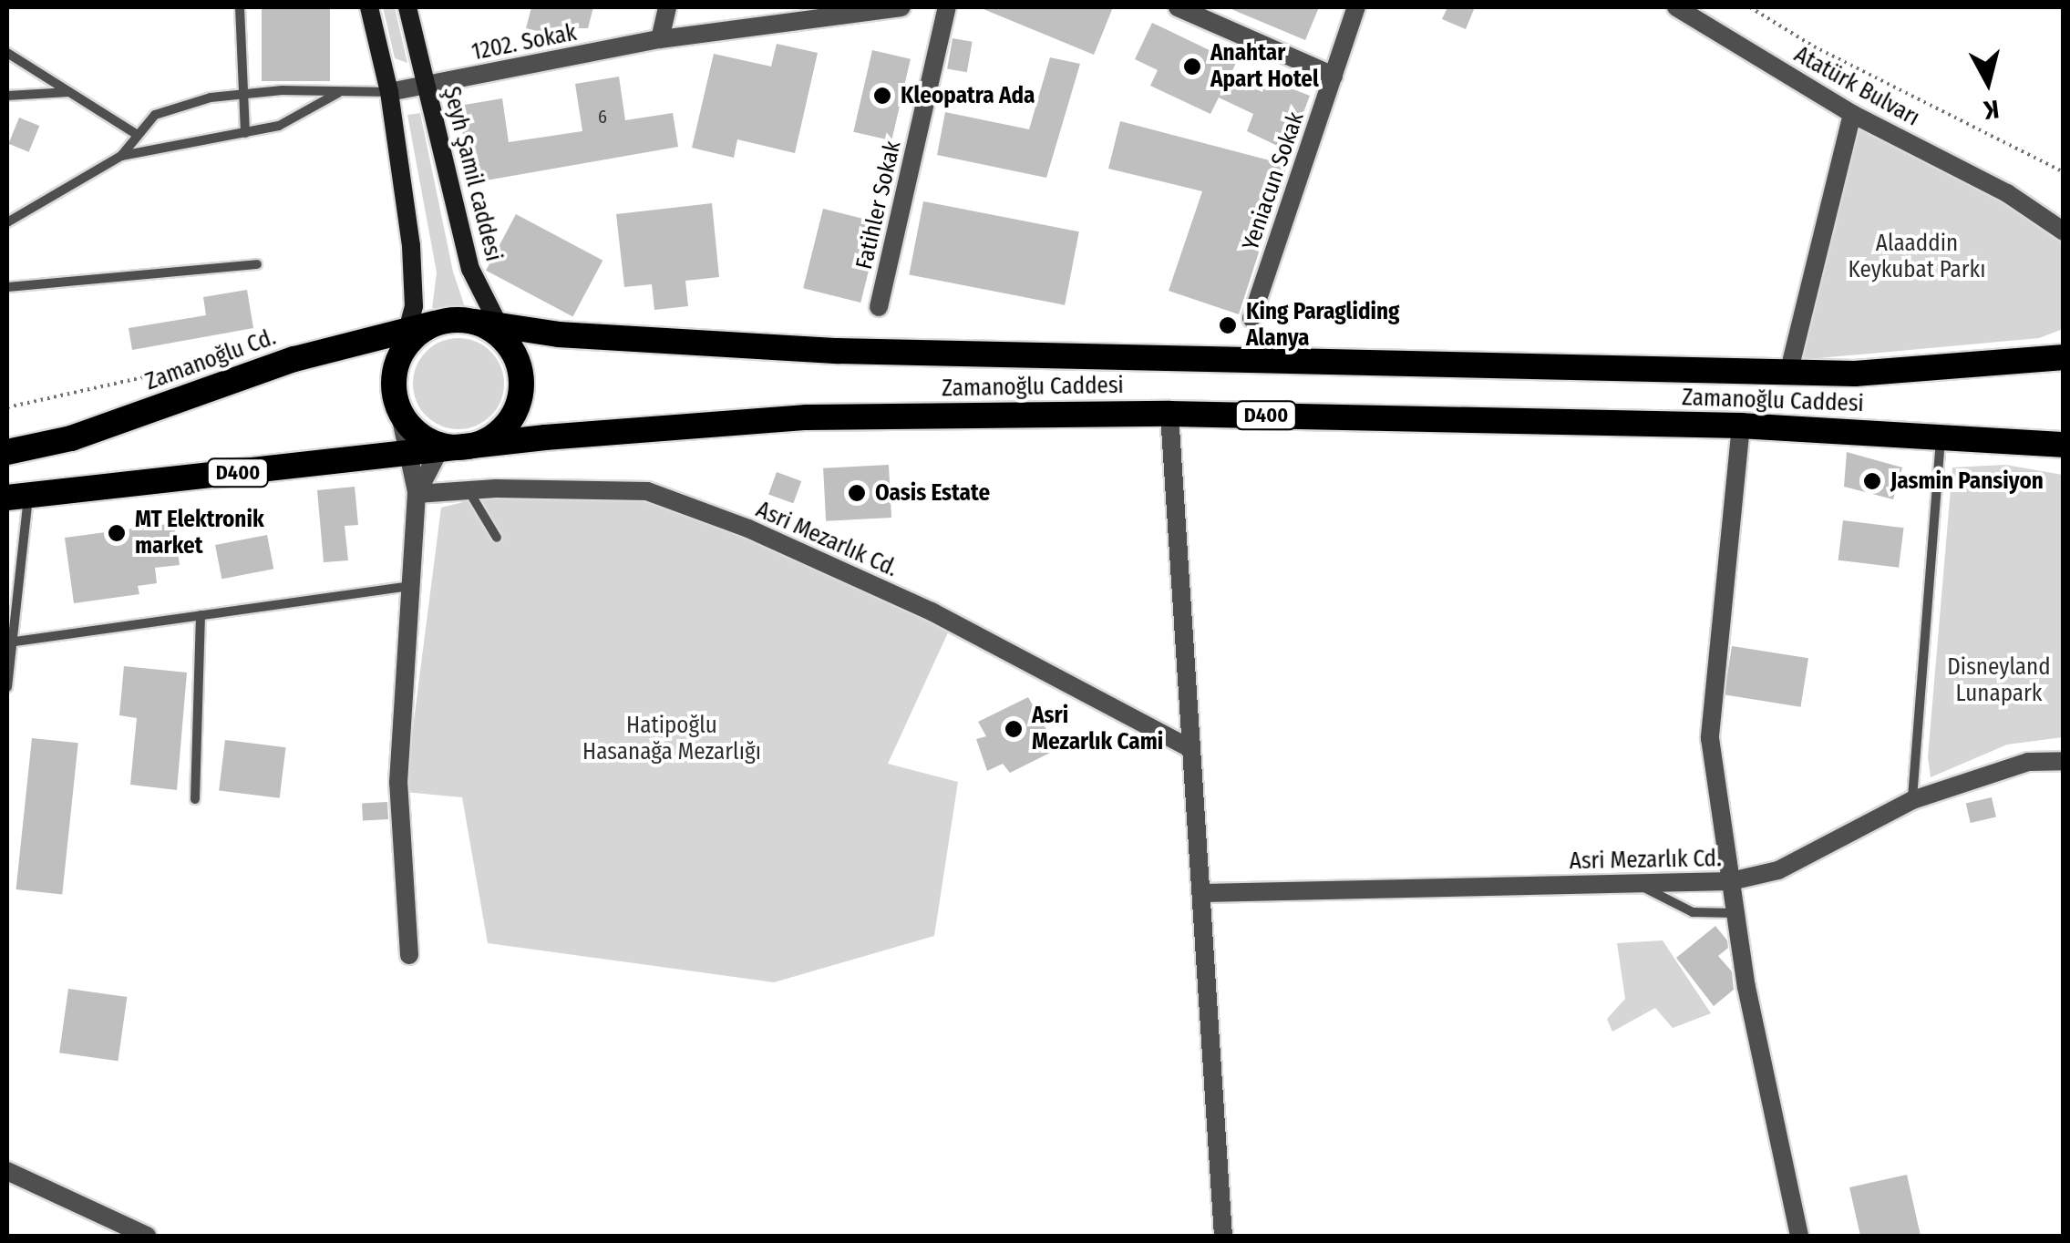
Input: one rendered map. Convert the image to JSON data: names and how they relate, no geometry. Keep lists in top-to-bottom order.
{
  "streets": {
    "highway": ["Zamanoğlu Cd.", "Zamanoğlu Caddesi", "D400"],
    "main road": ["Şeyh Şamil caddesi"],
    "street": [
      "1202. Sokak",
      "Atatürk Bulvarı",
      "Yeniacun Sokak",
      "Fatihler Sokak",
      "Asri Mezarlık Cd."
    ]
  },
  "crossings": [
    ["1202. Sokak", "Şeyh Şamil caddesi"],
    ["Şeyh Şamil caddesi", "Zamanoğlu Cd."],
    ["Şeyh Şamil caddesi", "Zamanoğlu Caddesi"],
    ["Zamanoğlu Cd.", "Zamanoğlu Caddesi"]
  ],
  "parks": ["Alaaddin Keykubat Parkı", "Disneyland Lunapark", "Hatipoğlu Hasanağa Mezarlığı"],
  "places": [
    "Anahtar Apart Hotel",
    "Kleopatra Ada",
    "King Paragliding Alanya",
    "Jasmin Pansiyon",
    "Oasis Estate",
    "MT Elektronik market",
    "Asri Mezarlık Cami"
  ],
  "house_numbers": ["6"],
  "north": "bottom"
}
